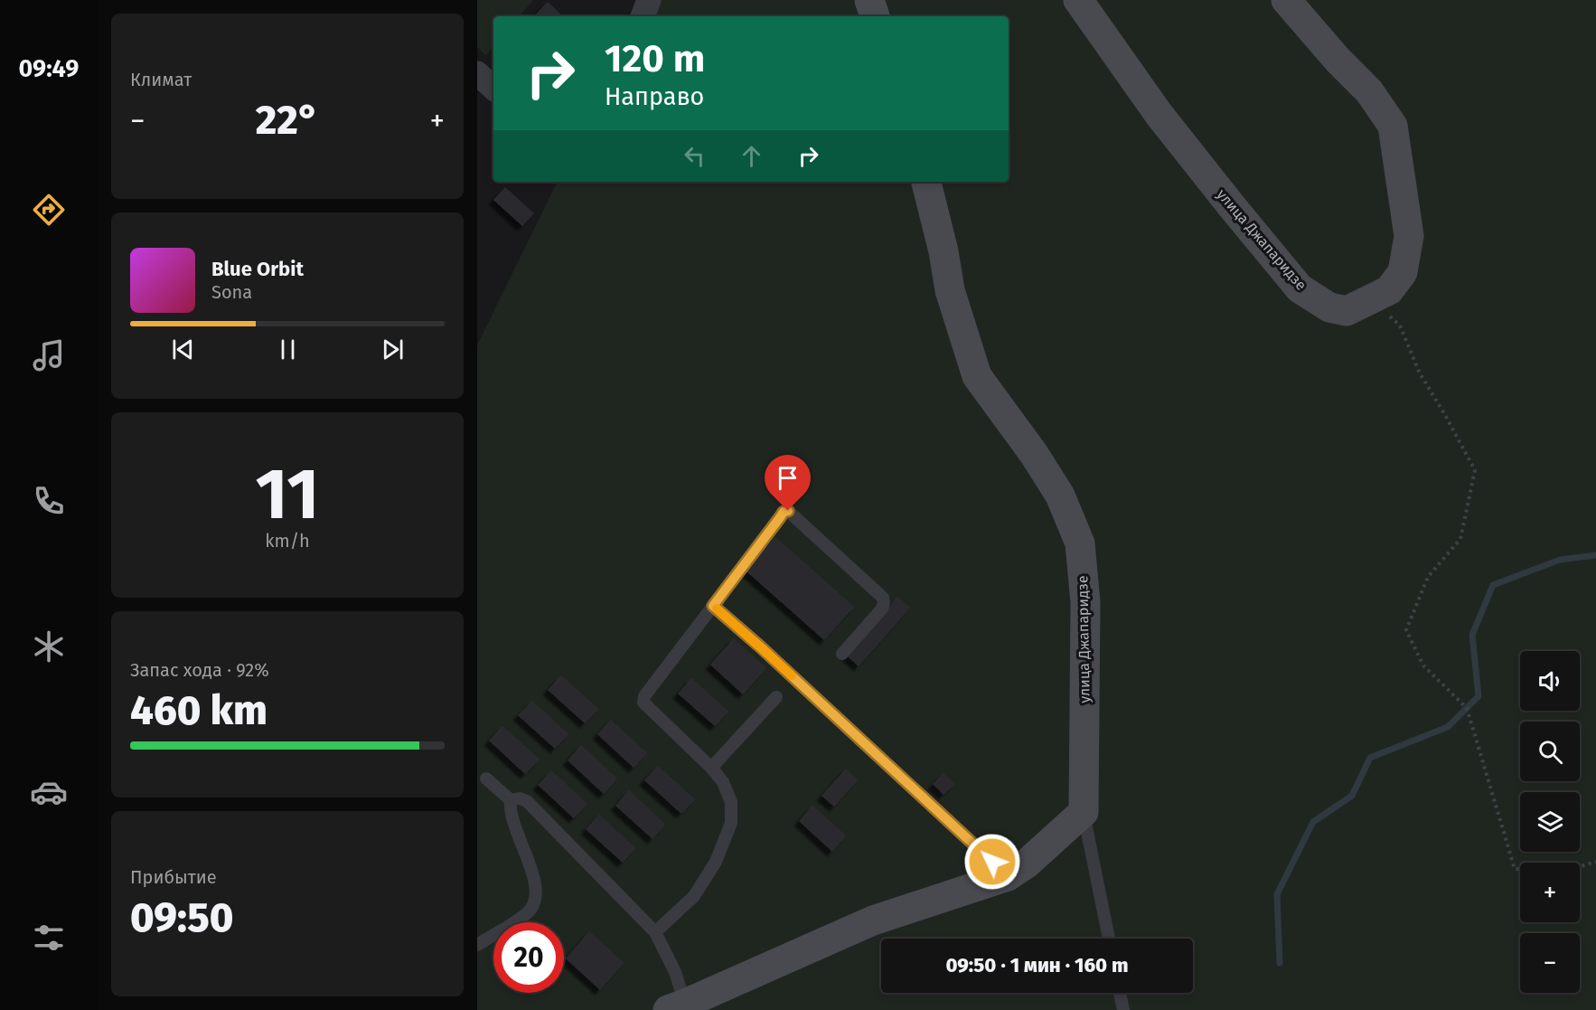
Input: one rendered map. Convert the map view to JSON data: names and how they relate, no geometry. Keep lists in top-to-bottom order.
{
  "streets": {
    "street": ["улица Джапаридзе"]
  },
  "page": {
    "tabs": "09:49",
    "tile": [
      "Климат",
      ["11", "km/h"],
      ["Запас хода · 92%", "460 km"],
      ["Прибытие", "09:50"]
    ],
    "turn": ["120 m", "Направо"],
    "heat": ["−", "22°", "+"],
    "song": ["Blue Orbit", "Sona"],
    "map_buttons": ["+", "−"],
    "limit": "20",
    "trip": "09:50 · 1 мин · 160 m"
  }
}
